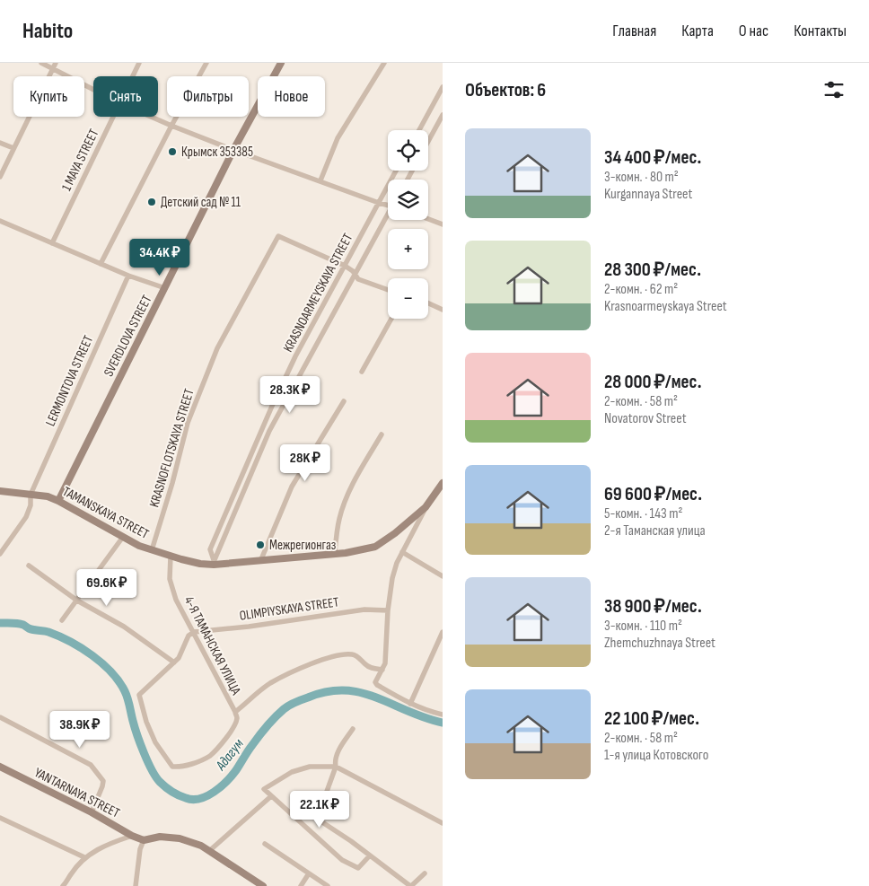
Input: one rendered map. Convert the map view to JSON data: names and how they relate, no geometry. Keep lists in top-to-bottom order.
{
  "streets": {
    "main road": ["SVERDLOVA STREET", "TAMANSKAYA STREET", "YANTARNAYA STREET"],
    "street": [
      "1 MAYA STREET",
      "KRASNOARMEYSKAYA STREET",
      "LERMONTOVA STREET",
      "KRASNOFLOTSKAYA STREET",
      "OLIMPIYSKAYA STREET",
      "4-Я ТАМАНСКАЯ УЛИЦА"
    ]
  },
  "crossings": [
    ["KRASNOARMEYSKAYA STREET", "KRASNOFLOTSKAYA STREET"],
    ["KRASNOARMEYSKAYA STREET", "TAMANSKAYA STREET"],
    ["SVERDLOVA STREET", "TAMANSKAYA STREET"],
    ["LERMONTOVA STREET", "TAMANSKAYA STREET"],
    ["KRASNOFLOTSKAYA STREET", "TAMANSKAYA STREET"],
    ["TAMANSKAYA STREET", "4-Я ТАМАНСКАЯ УЛИЦА"],
    ["OLIMPIYSKAYA STREET", "4-Я ТАМАНСКАЯ УЛИЦА"]
  ],
  "water": ["Адагум"],
  "places": ["Крымск 353385", "Детский сад № 11", "Межрегионгаз"],
  "page": {
    "header": "Habito",
    "nav": [
      "Главная",
      "Карта",
      "О нас",
      "Контакты"
    ],
    "heading": "Объектов: 6",
    "chip": [
      "Купить",
      "Снять",
      "Фильтры",
      "Новое"
    ],
    "list": [
      {
        "name": "34 400 ₽/мес.",
        "note": "3-комн. · 80 m² · Kurgannaya Street"
      },
      {
        "name": "28 300 ₽/мес.",
        "note": "2-комн. · 62 m² · Krasnoarmeyskaya Street"
      },
      {
        "name": "28 000 ₽/мес.",
        "note": "2-комн. · 58 m² · Novatorov Street"
      },
      {
        "name": "69 600 ₽/мес.",
        "note": "5-комн. · 143 m² · 2-я Таманская улица"
      },
      {
        "name": "38 900 ₽/мес.",
        "note": "3-комн. · 110 m² · Zhemchuzhnaya Street"
      },
      {
        "name": "22 100 ₽/мес.",
        "note": "2-комн. · 58 m² · 1-я улица Котовского"
      }
    ],
    "map_buttons": ["+", "−"],
    "price": [
      "34.4K ₽",
      "28.3K ₽",
      "28K ₽",
      "69.6K ₽",
      "38.9K ₽",
      "22.1K ₽"
    ]
  }
}
